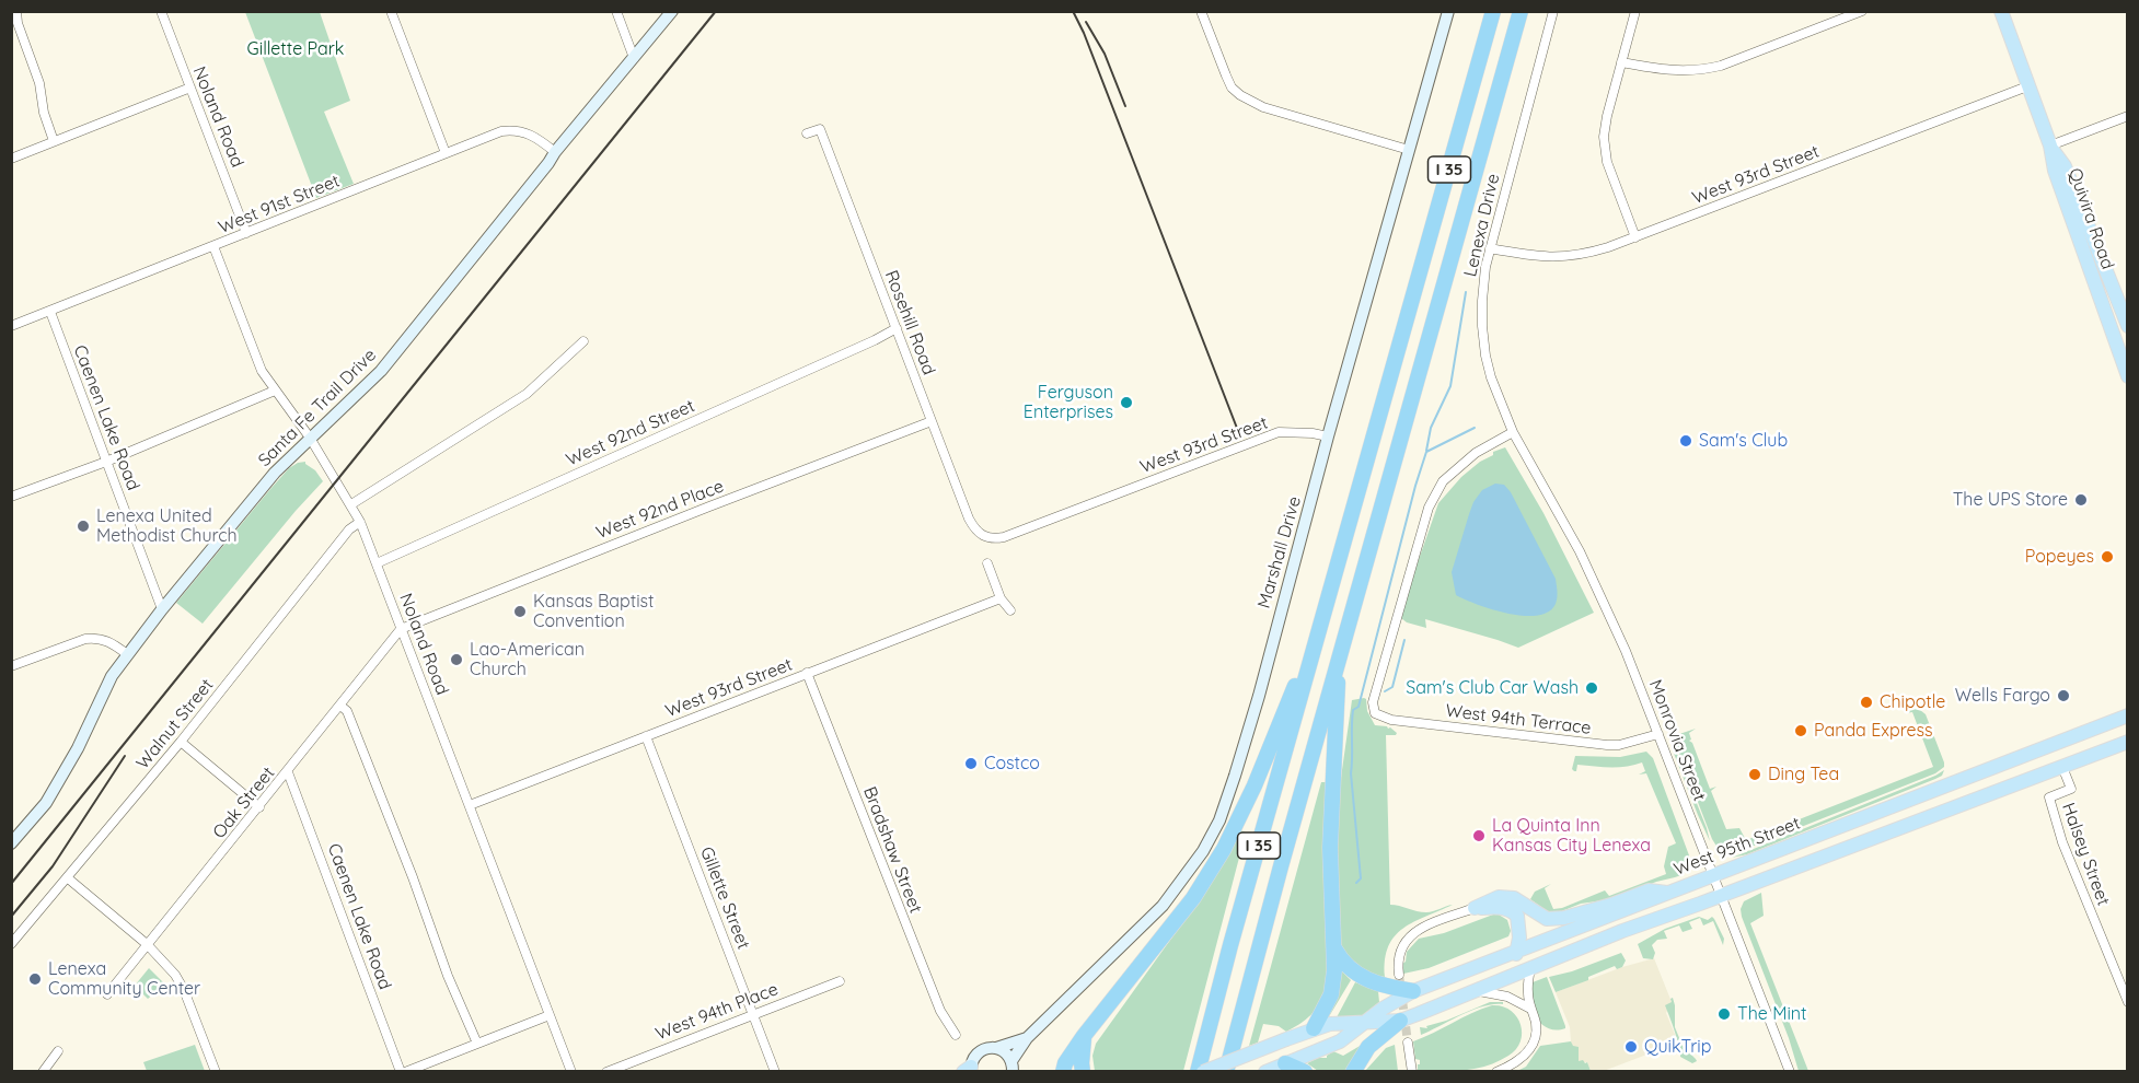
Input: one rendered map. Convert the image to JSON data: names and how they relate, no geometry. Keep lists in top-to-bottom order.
{
  "streets": {
    "highway": ["I 35"],
    "main road": ["Quivira Road", "West 95th Street"],
    "street": [
      "Noland Road",
      "West 93rd Street",
      "West 91st Street",
      "Lenexa Drive",
      "Rosehill Road",
      "Santa Fe Trail Drive",
      "Caenen Lake Road",
      "West 92nd Street",
      "West 92nd Place",
      "Marshall Drive",
      "West 94th Terrace",
      "Walnut Street",
      "Monrovia Street",
      "Oak Street",
      "Bradshaw Street",
      "Halsey Street",
      "Gillette Street",
      "West 94th Place"
    ]
  },
  "crossings": [
    ["Noland Road", "West 93rd Street"],
    ["Noland Road", "West 91st Street"],
    ["Noland Road", "Santa Fe Trail Drive"],
    ["Noland Road", "West 92nd Street"],
    ["Noland Road", "West 92nd Place"],
    ["Noland Road", "Walnut Street"],
    ["Noland Road", "Oak Street"],
    ["West 93rd Street", "Quivira Road"],
    ["West 93rd Street", "Lenexa Drive"],
    ["West 93rd Street", "Rosehill Road"],
    ["West 93rd Street", "Marshall Drive"],
    ["West 93rd Street", "Bradshaw Street"],
    ["West 93rd Street", "Gillette Street"],
    ["West 91st Street", "Santa Fe Trail Drive"],
    ["West 91st Street", "Caenen Lake Road"],
    ["Lenexa Drive", "West 94th Terrace"],
    ["Lenexa Drive", "Monrovia Street"],
    ["Rosehill Road", "West 92nd Street"],
    ["Rosehill Road", "West 92nd Place"],
    ["Santa Fe Trail Drive", "Caenen Lake Road"],
    ["Caenen Lake Road", "Oak Street"],
    ["West 92nd Place", "Oak Street"],
    ["West 94th Terrace", "Monrovia Street"],
    ["Monrovia Street", "West 95th Street"],
    ["Gillette Street", "West 94th Place"]
  ],
  "parks": ["Gillette Park"],
  "places": [
    "Ferguson Enterprises",
    "Sam's Club",
    "The UPS Store",
    "Lenexa United Methodist Church",
    "Popeyes",
    "Kansas Baptist Convention",
    "Lao-American Church",
    "Sam's Club Car Wash",
    "Wells Fargo",
    "Chipotle",
    "Panda Express",
    "Costco",
    "Ding Tea",
    "La Quinta Inn Kansas City Lenexa",
    "Lenexa Community Center",
    "The Mint",
    "QuikTrip"
  ]
}
